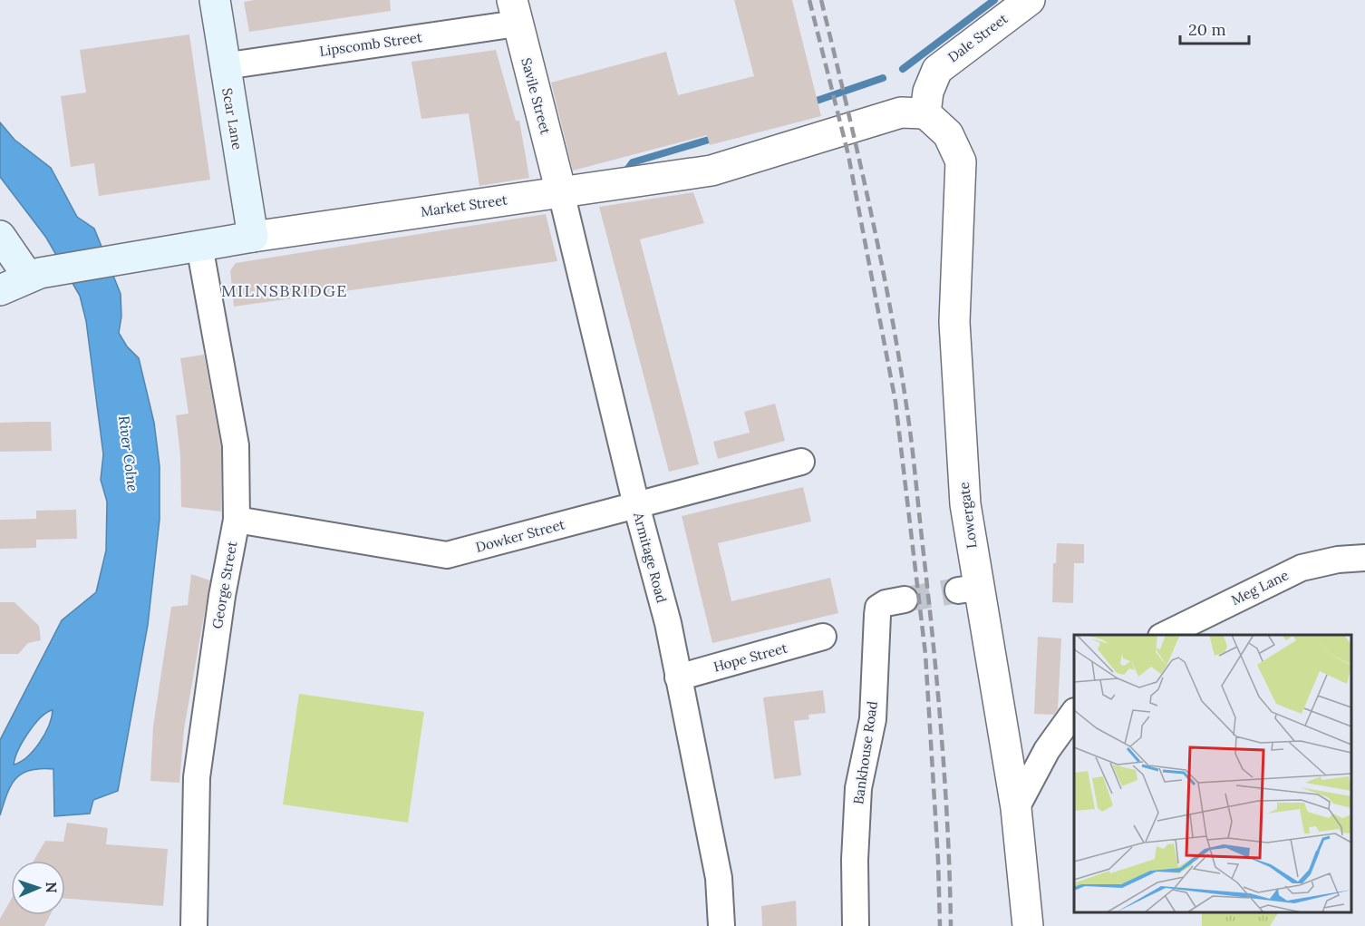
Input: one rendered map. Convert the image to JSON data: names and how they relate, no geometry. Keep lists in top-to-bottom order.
{
  "streets": {
    "main road": ["Scar Lane", "Market Street"],
    "street": [
      "Dale Street",
      "Lipscomb Street",
      "Savile Street",
      "Lowergate",
      "Dowker Street",
      "Armitage Road",
      "George Street",
      "Meg Lane",
      "Hope Street",
      "Bankhouse Road"
    ]
  },
  "crossings": [
    ["Dale Street", "Market Street"],
    ["Dale Street", "Lowergate"],
    ["Lipscomb Street", "Savile Street"],
    ["Lipscomb Street", "Scar Lane"],
    ["Savile Street", "Market Street"],
    ["Savile Street", "Armitage Road"],
    ["Scar Lane", "Market Street"],
    ["Market Street", "Lowergate"],
    ["Market Street", "Armitage Road"],
    ["Market Street", "George Street"],
    ["Dowker Street", "Armitage Road"],
    ["Dowker Street", "George Street"],
    ["Armitage Road", "Hope Street"]
  ],
  "districts": ["MILNSBRIDGE"],
  "water": ["River Colne"],
  "scale_bar": "20 m",
  "north": "right"
}
